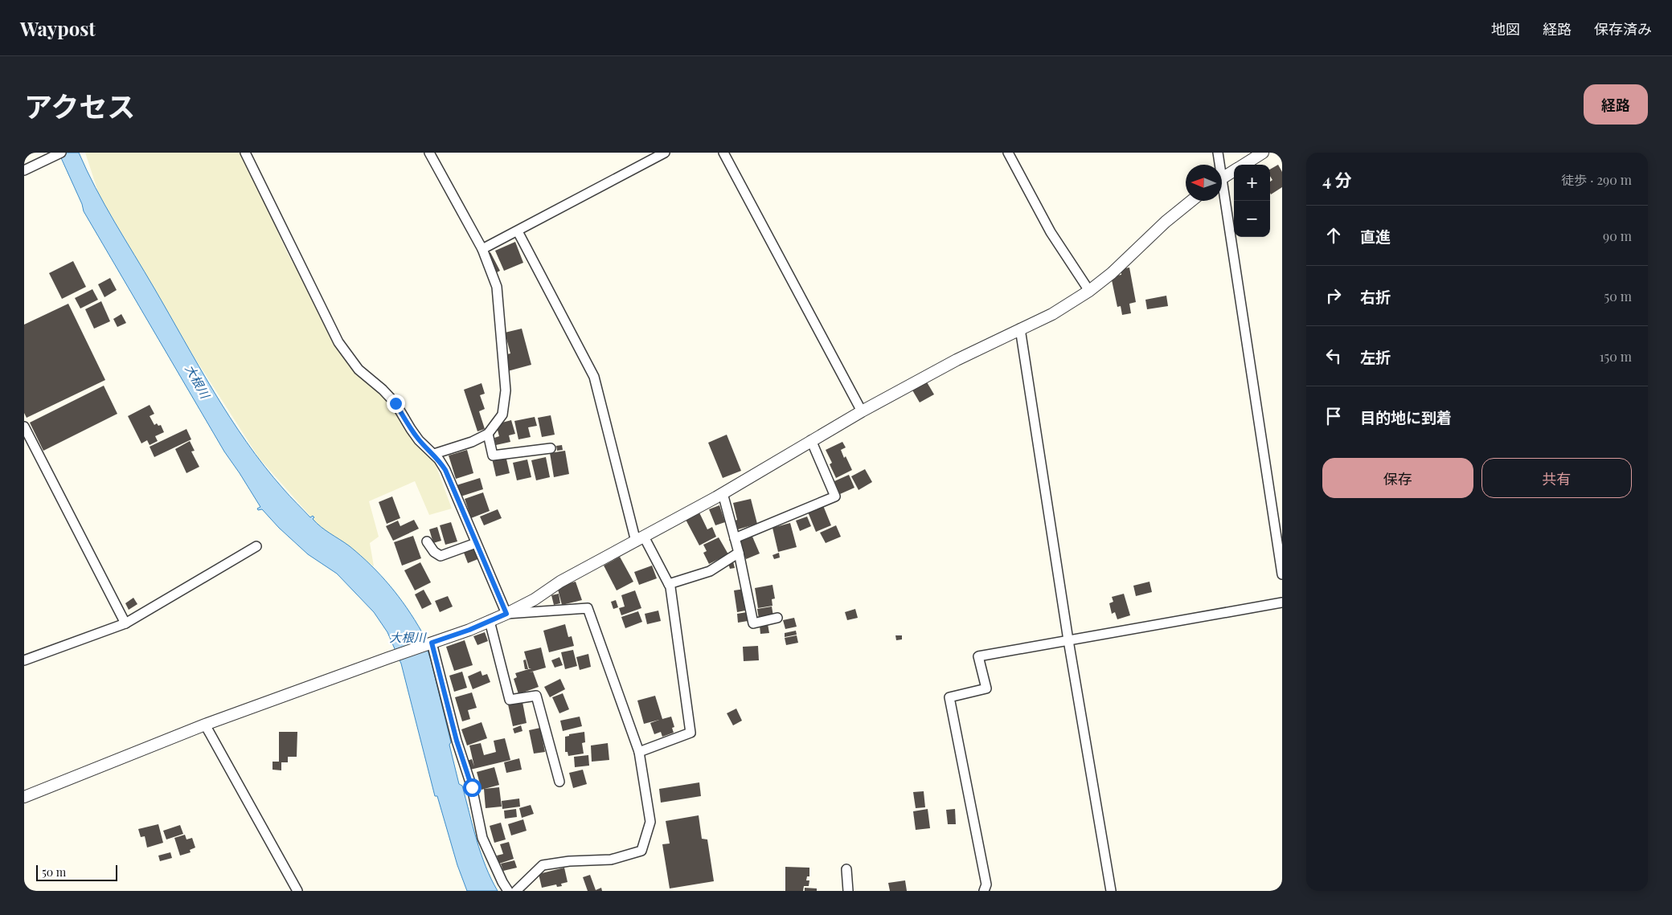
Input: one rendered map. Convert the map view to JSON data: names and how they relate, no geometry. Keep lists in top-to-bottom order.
{
  "water": ["大根川"],
  "scale_bar": "50 m",
  "north": "left",
  "page": {
    "header": "Waypost",
    "nav": ["地図", "経路", "保存済み"],
    "title": "アクセス",
    "buttons": [
      "経路",
      ["保存", "共有"]
    ],
    "heading": ["4 分", "徒歩 · 290 m"],
    "map_buttons": ["+", "−"],
    "list": [
      ["直進", "90 m"],
      ["右折", "50 m"],
      ["左折", "150 m"],
      "目的地に到着"
    ],
    "scale": "50 m"
  }
}
